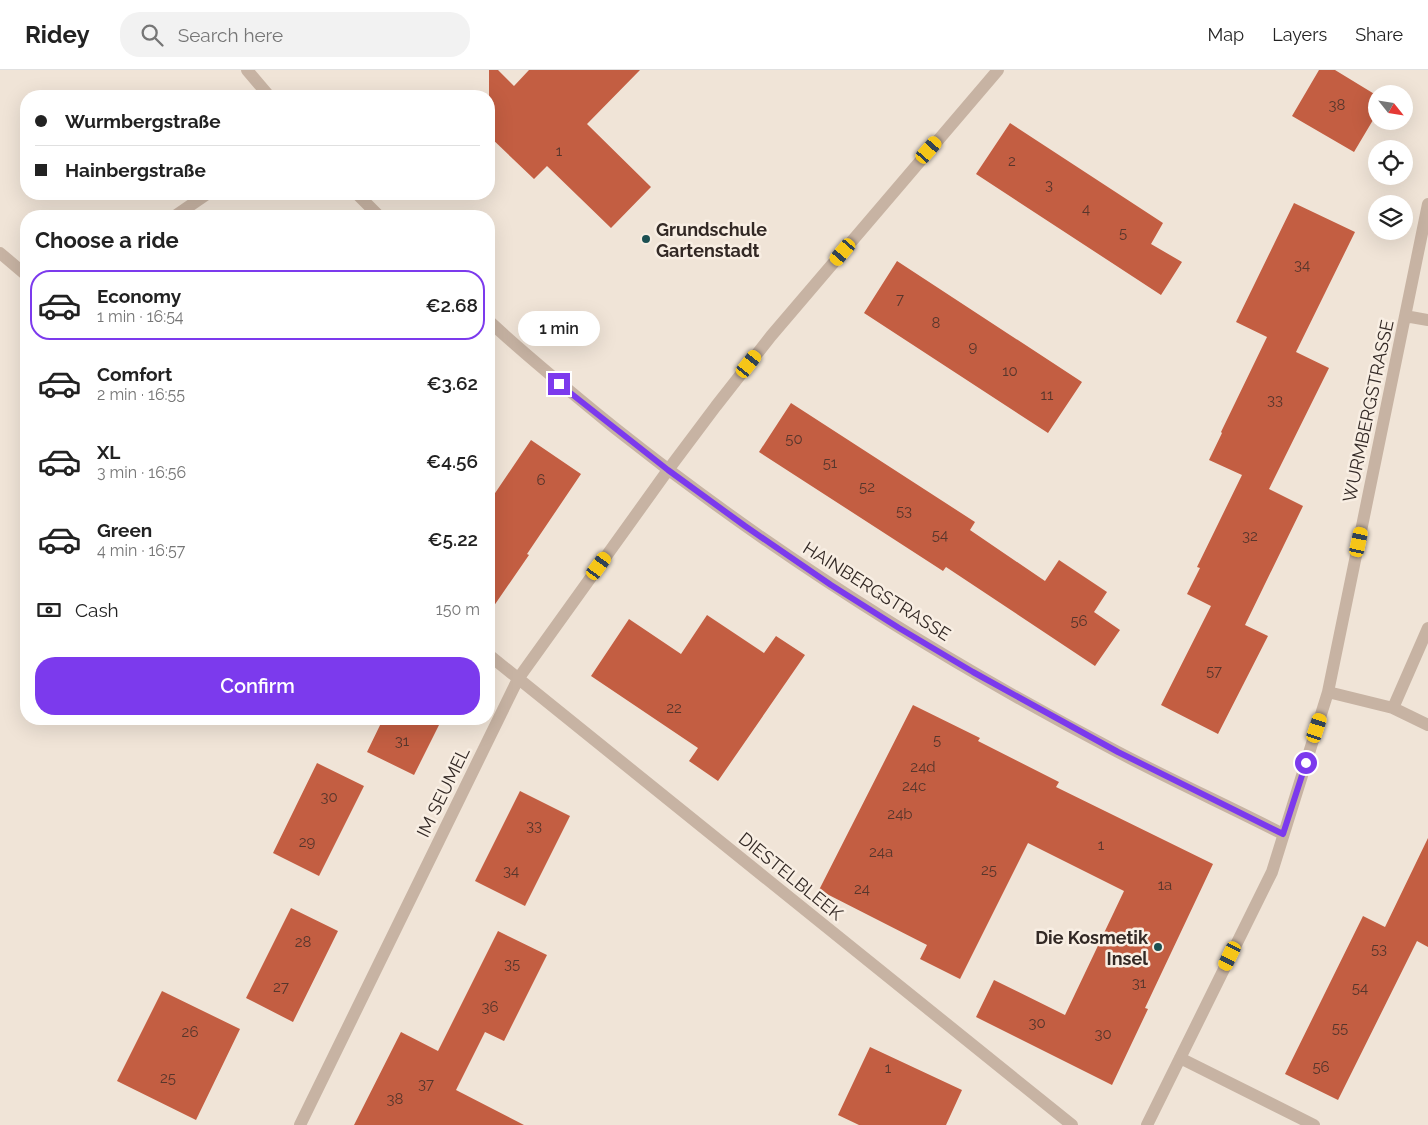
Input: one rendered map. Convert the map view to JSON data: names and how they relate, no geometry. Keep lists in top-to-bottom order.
{
  "streets": {
    "street": [
      "WURMBERGSTRASSE",
      "HAINBERGSTRASSE",
      "IM SEUMEL",
      "DIESTELBLEEK"
    ]
  },
  "crossings": [
    ["WURMBERGSTRASSE", "HAINBERGSTRASSE"],
    ["HAINBERGSTRASSE", "IM SEUMEL"],
    ["IM SEUMEL", "DIESTELBLEEK"]
  ],
  "places": ["Grundschule Gartenstadt", "Die Kosmetik Insel"],
  "house_numbers": [
    "38",
    "1",
    "2",
    "3",
    "4",
    "5",
    "34",
    "7",
    "8",
    "9",
    "10",
    "11",
    "33",
    "50",
    "51",
    "6",
    "52",
    "53",
    "54",
    "32",
    "56",
    "57",
    "22",
    "5",
    "31",
    "24d",
    "24c",
    "30",
    "24b",
    "33",
    "29",
    "1",
    "24a",
    "25",
    "34",
    "1a",
    "24",
    "28",
    "53",
    "35",
    "31",
    "27",
    "54",
    "36",
    "30",
    "55",
    "26",
    "30",
    "56",
    "1",
    "25",
    "37",
    "38"
  ],
  "north": "bottom right",
  "page": {
    "header": "Ridey",
    "search": "Search here",
    "nav": ["Map", "Layers", "Share"],
    "banner": ["Wurmbergstraße", "Hainbergstraße"],
    "heading": "Choose a ride",
    "list": [
      {
        "name": "Economy",
        "note": "1 min · 16:54",
        "value": "€2.68"
      },
      {
        "name": "Comfort",
        "note": "2 min · 16:55",
        "value": "€3.62"
      },
      {
        "name": "XL",
        "note": "3 min · 16:56",
        "value": "€4.56"
      },
      {
        "name": "Green",
        "note": "4 min · 16:57",
        "value": "€5.22"
      }
    ],
    "bubble": "1 min",
    "pay": ["Cash", "150 m"],
    "buttons": "Confirm"
  }
}
